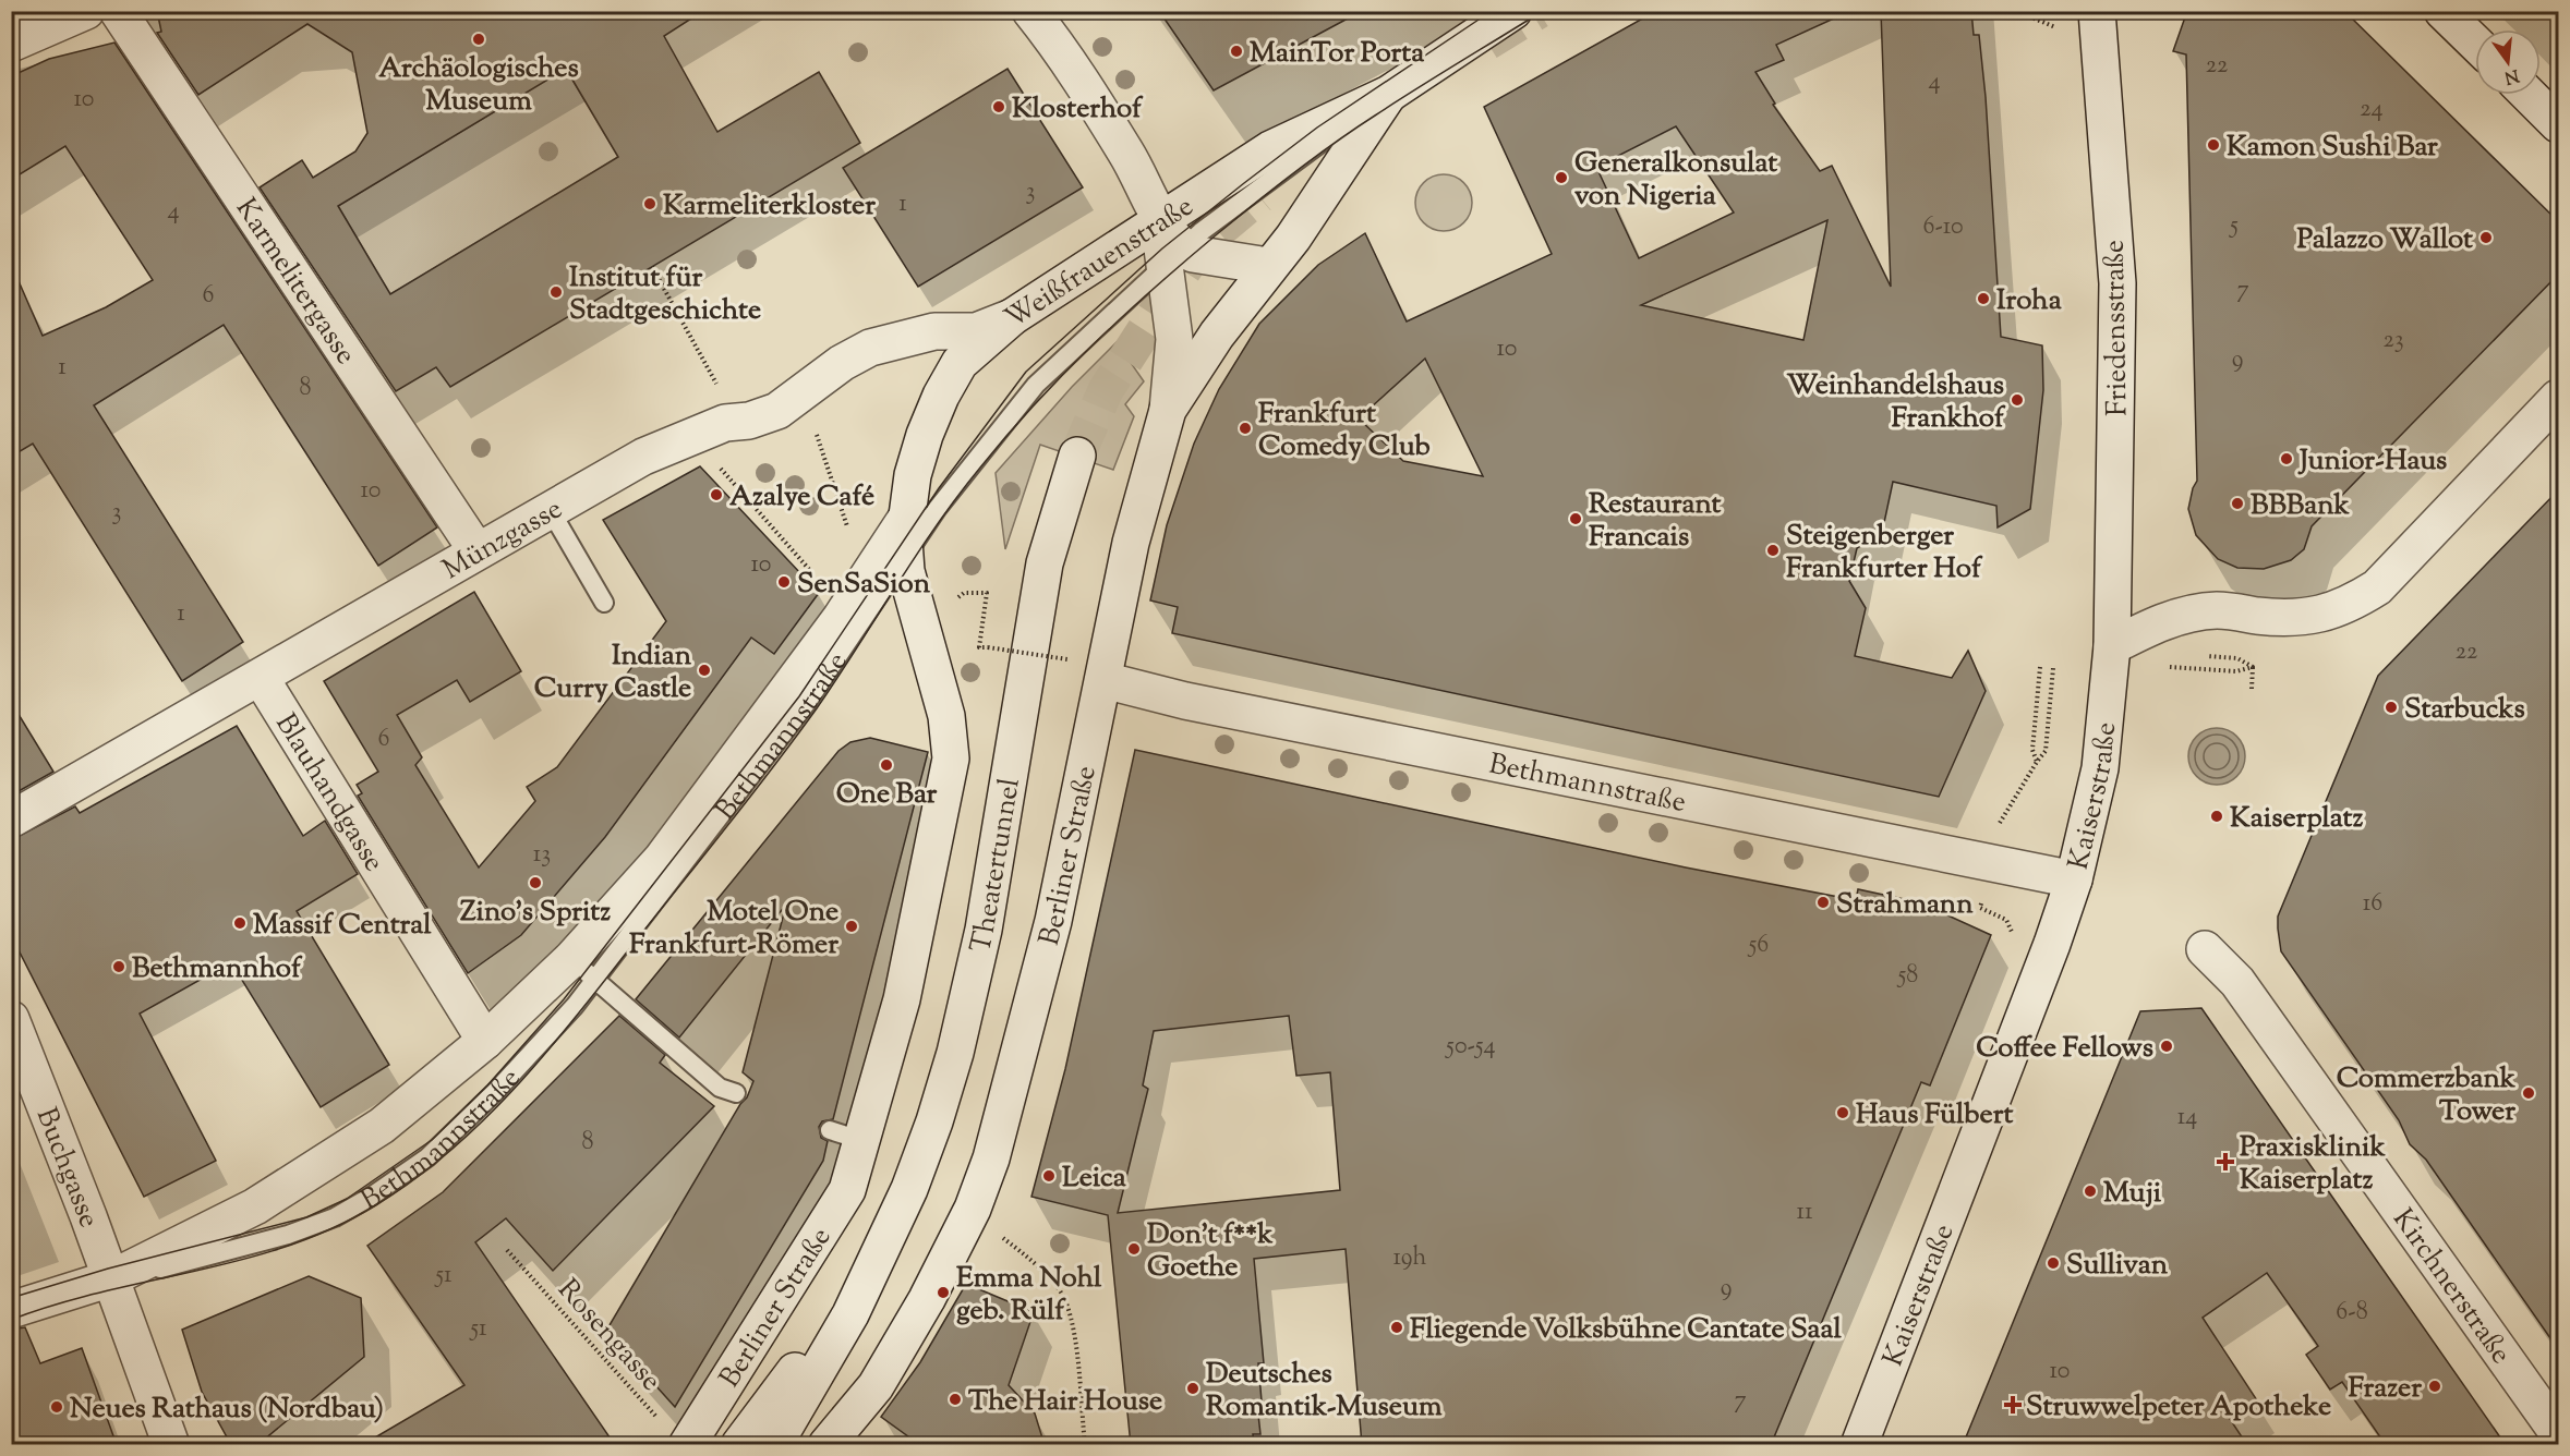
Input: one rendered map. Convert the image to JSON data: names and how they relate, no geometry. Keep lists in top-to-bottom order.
{
  "streets": {
    "street": [
      "Weißfrauenstraße",
      "Karmelitergasse",
      "Friedensstraße",
      "Münzgasse",
      "Bethmannstraße",
      "Blauhandgasse",
      "Kaiserstraße",
      "Berliner Straße",
      "Theatertunnel",
      "Buchgasse",
      "Kirchnerstraße"
    ],
    "path": ["Rosengasse"]
  },
  "crossings": [
    ["Weißfrauenstraße", "Münzgasse"],
    ["Weißfrauenstraße", "Bethmannstraße"],
    ["Weißfrauenstraße", "Berliner Straße"],
    ["Karmelitergasse", "Münzgasse"],
    ["Friedensstraße", "Kaiserstraße"],
    ["Münzgasse", "Blauhandgasse"],
    ["Bethmannstraße", "Blauhandgasse"],
    ["Bethmannstraße", "Kaiserstraße"],
    ["Bethmannstraße", "Berliner Straße"],
    ["Bethmannstraße", "Buchgasse"]
  ],
  "places": {
    "other": [
      "Archäologisches Museum",
      "MainTor Porta",
      "Klosterhof",
      "Kamon Sushi Bar",
      "Generalkonsulat von Nigeria",
      "Karmeliterkloster",
      "Palazzo Wallot",
      "Institut für Stadtgeschichte",
      "Iroha",
      "Weinhandelshaus Frankhof",
      "Frankfurt Comedy Club",
      "Junior-Haus",
      "Azalye Café",
      "BBBank",
      "Restaurant Francais",
      "Steigenberger Frankfurter Hof",
      "SenSaSion",
      "Indian Curry Castle",
      "Starbucks",
      "One Bar",
      "Kaiserplatz",
      "Zino's Spritz",
      "Strahmann",
      "Massif Central",
      "Motel One Frankfurt-Römer",
      "Bethmannhof",
      "Coffee Fellows",
      "Commerzbank Tower",
      "Haus Fülbert",
      "Leica",
      "Muji",
      "Don't f**k Goethe",
      "Sullivan",
      "Emma Nohl geb. Rülf",
      "Fliegende Volksbühne Cantate Saal",
      "Frazer",
      "Deutsches Romantik-Museum",
      "The Hair House",
      "Neues Rathaus (Nordbau)"
    ],
    "health": ["Praxisklinik Kaiserplatz", "Struwwelpeter Apotheke"]
  },
  "house_numbers": [
    "22",
    "4",
    "10",
    "24",
    "3",
    "1",
    "4",
    "5",
    "6-10",
    "7",
    "6",
    "23",
    "10",
    "9",
    "1",
    "8",
    "10",
    "3",
    "10",
    "1",
    "22",
    "6",
    "13",
    "16",
    "56",
    "58",
    "50-54",
    "14",
    "8",
    "11",
    "19h",
    "51",
    "9",
    "6-8",
    "51",
    "10",
    "7"
  ],
  "north": "bottom"
}
